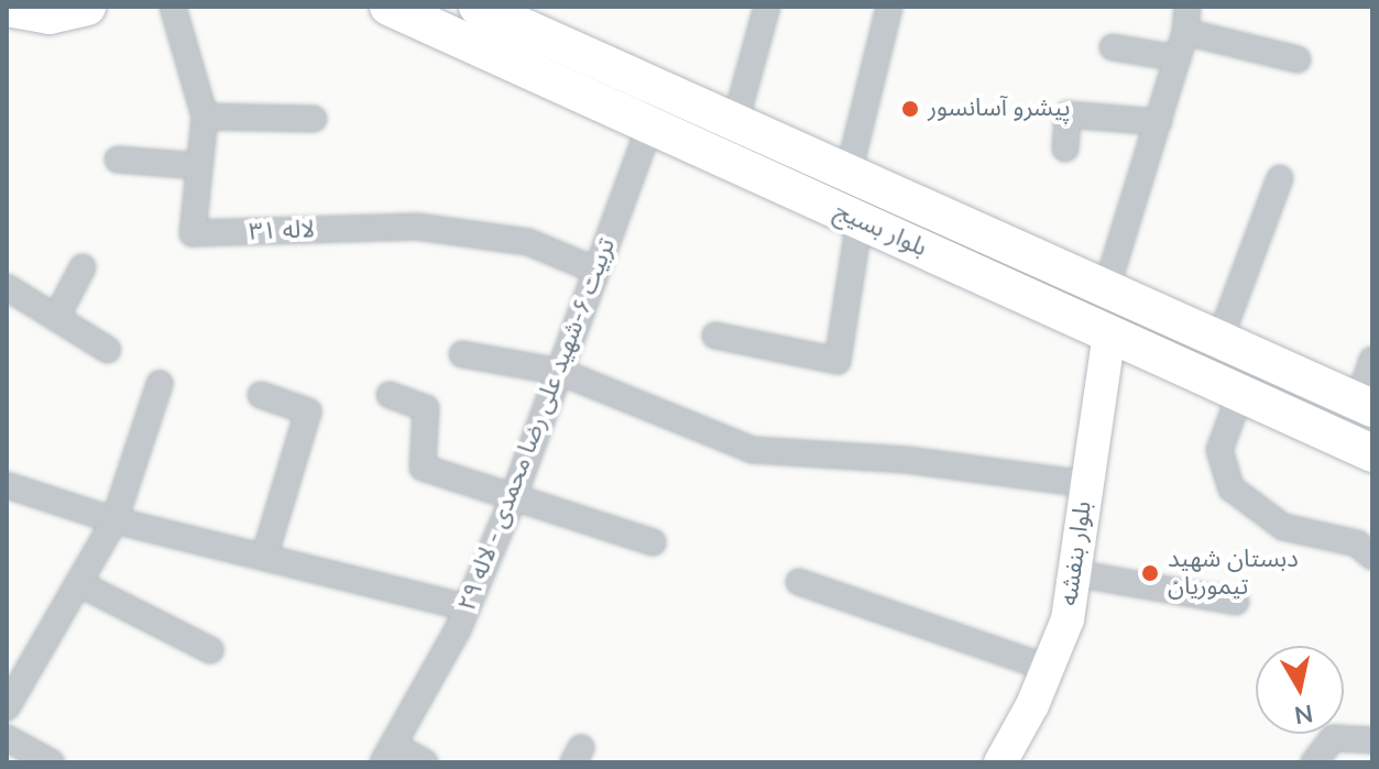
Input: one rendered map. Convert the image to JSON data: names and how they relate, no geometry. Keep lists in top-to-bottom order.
{
  "streets": {
    "main road": ["بلوار بسیج", "بلوار بنفشه"],
    "street": ["لاله ۳۱", "تربیت ۶-شهید علی رضا محمدی - لاله ۲۹"]
  },
  "crossings": [
    ["بلوار بسیج", "تربیت ۶-شهید علی رضا محمدی - لاله ۲۹"],
    ["بلوار بسیج", "بلوار بنفشه"],
    ["لاله ۳۱", "تربیت ۶-شهید علی رضا محمدی - لاله ۲۹"]
  ],
  "places": ["پیشرو آسانسور", "دبستان شهید تیموریان"],
  "north": "bottom"
}
